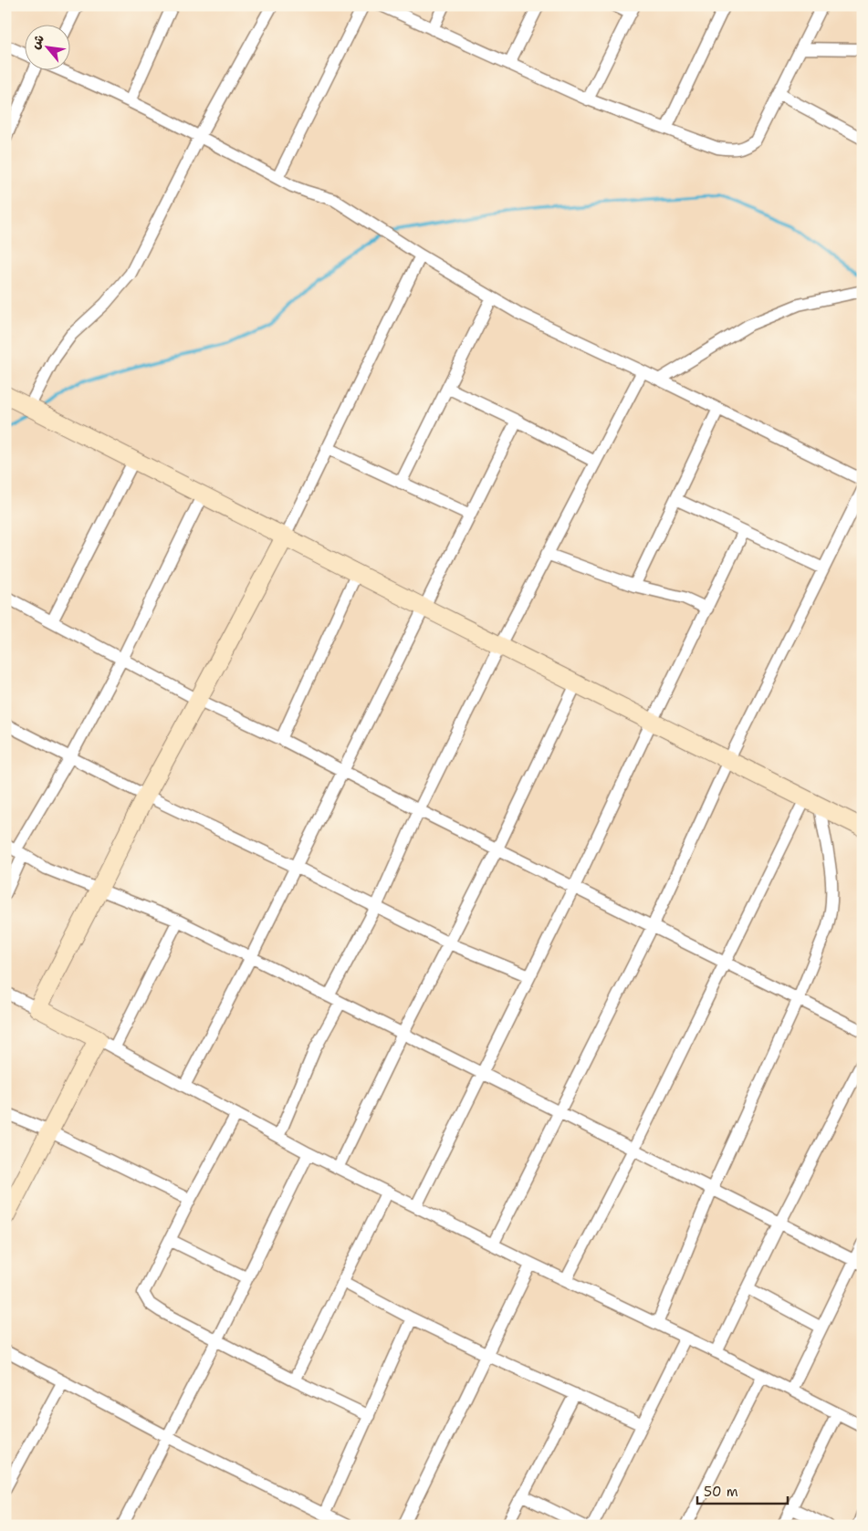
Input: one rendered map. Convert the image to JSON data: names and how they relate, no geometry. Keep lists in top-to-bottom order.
{
  "scale_bar": "50 m",
  "north": "top left"
}
